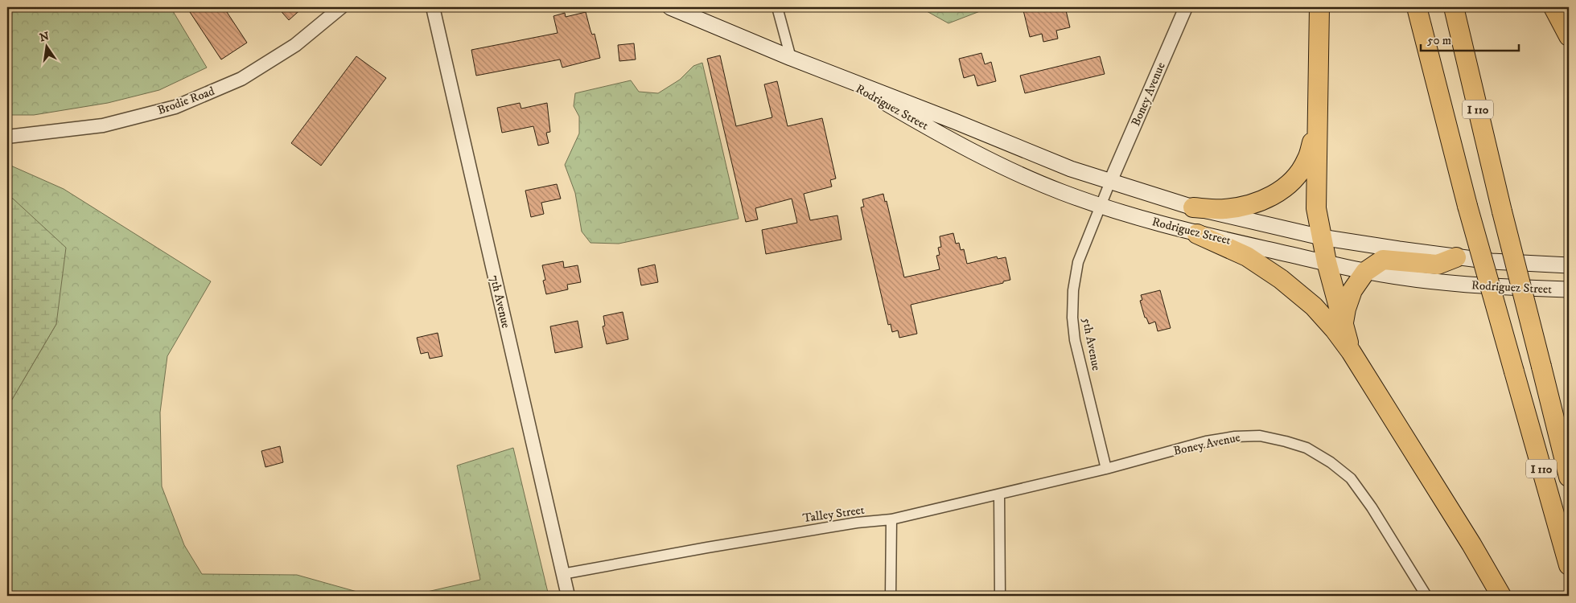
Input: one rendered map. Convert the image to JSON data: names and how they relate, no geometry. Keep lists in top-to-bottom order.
{
  "streets": {
    "highway": ["I 110"],
    "main road": ["Rodriguez Street"],
    "street": [
      "Boney Avenue",
      "Brodie Road",
      "7th Avenue",
      "5th Avenue",
      "Talley Street"
    ]
  },
  "crossings": [
    ["Boney Avenue", "Rodriguez Street"],
    ["Boney Avenue", "5th Avenue"],
    ["Boney Avenue", "Talley Street"],
    ["Rodriguez Street", "5th Avenue"],
    ["7th Avenue", "Talley Street"],
    ["5th Avenue", "Talley Street"]
  ],
  "scale_bar": "50 m",
  "north": "top"
}
